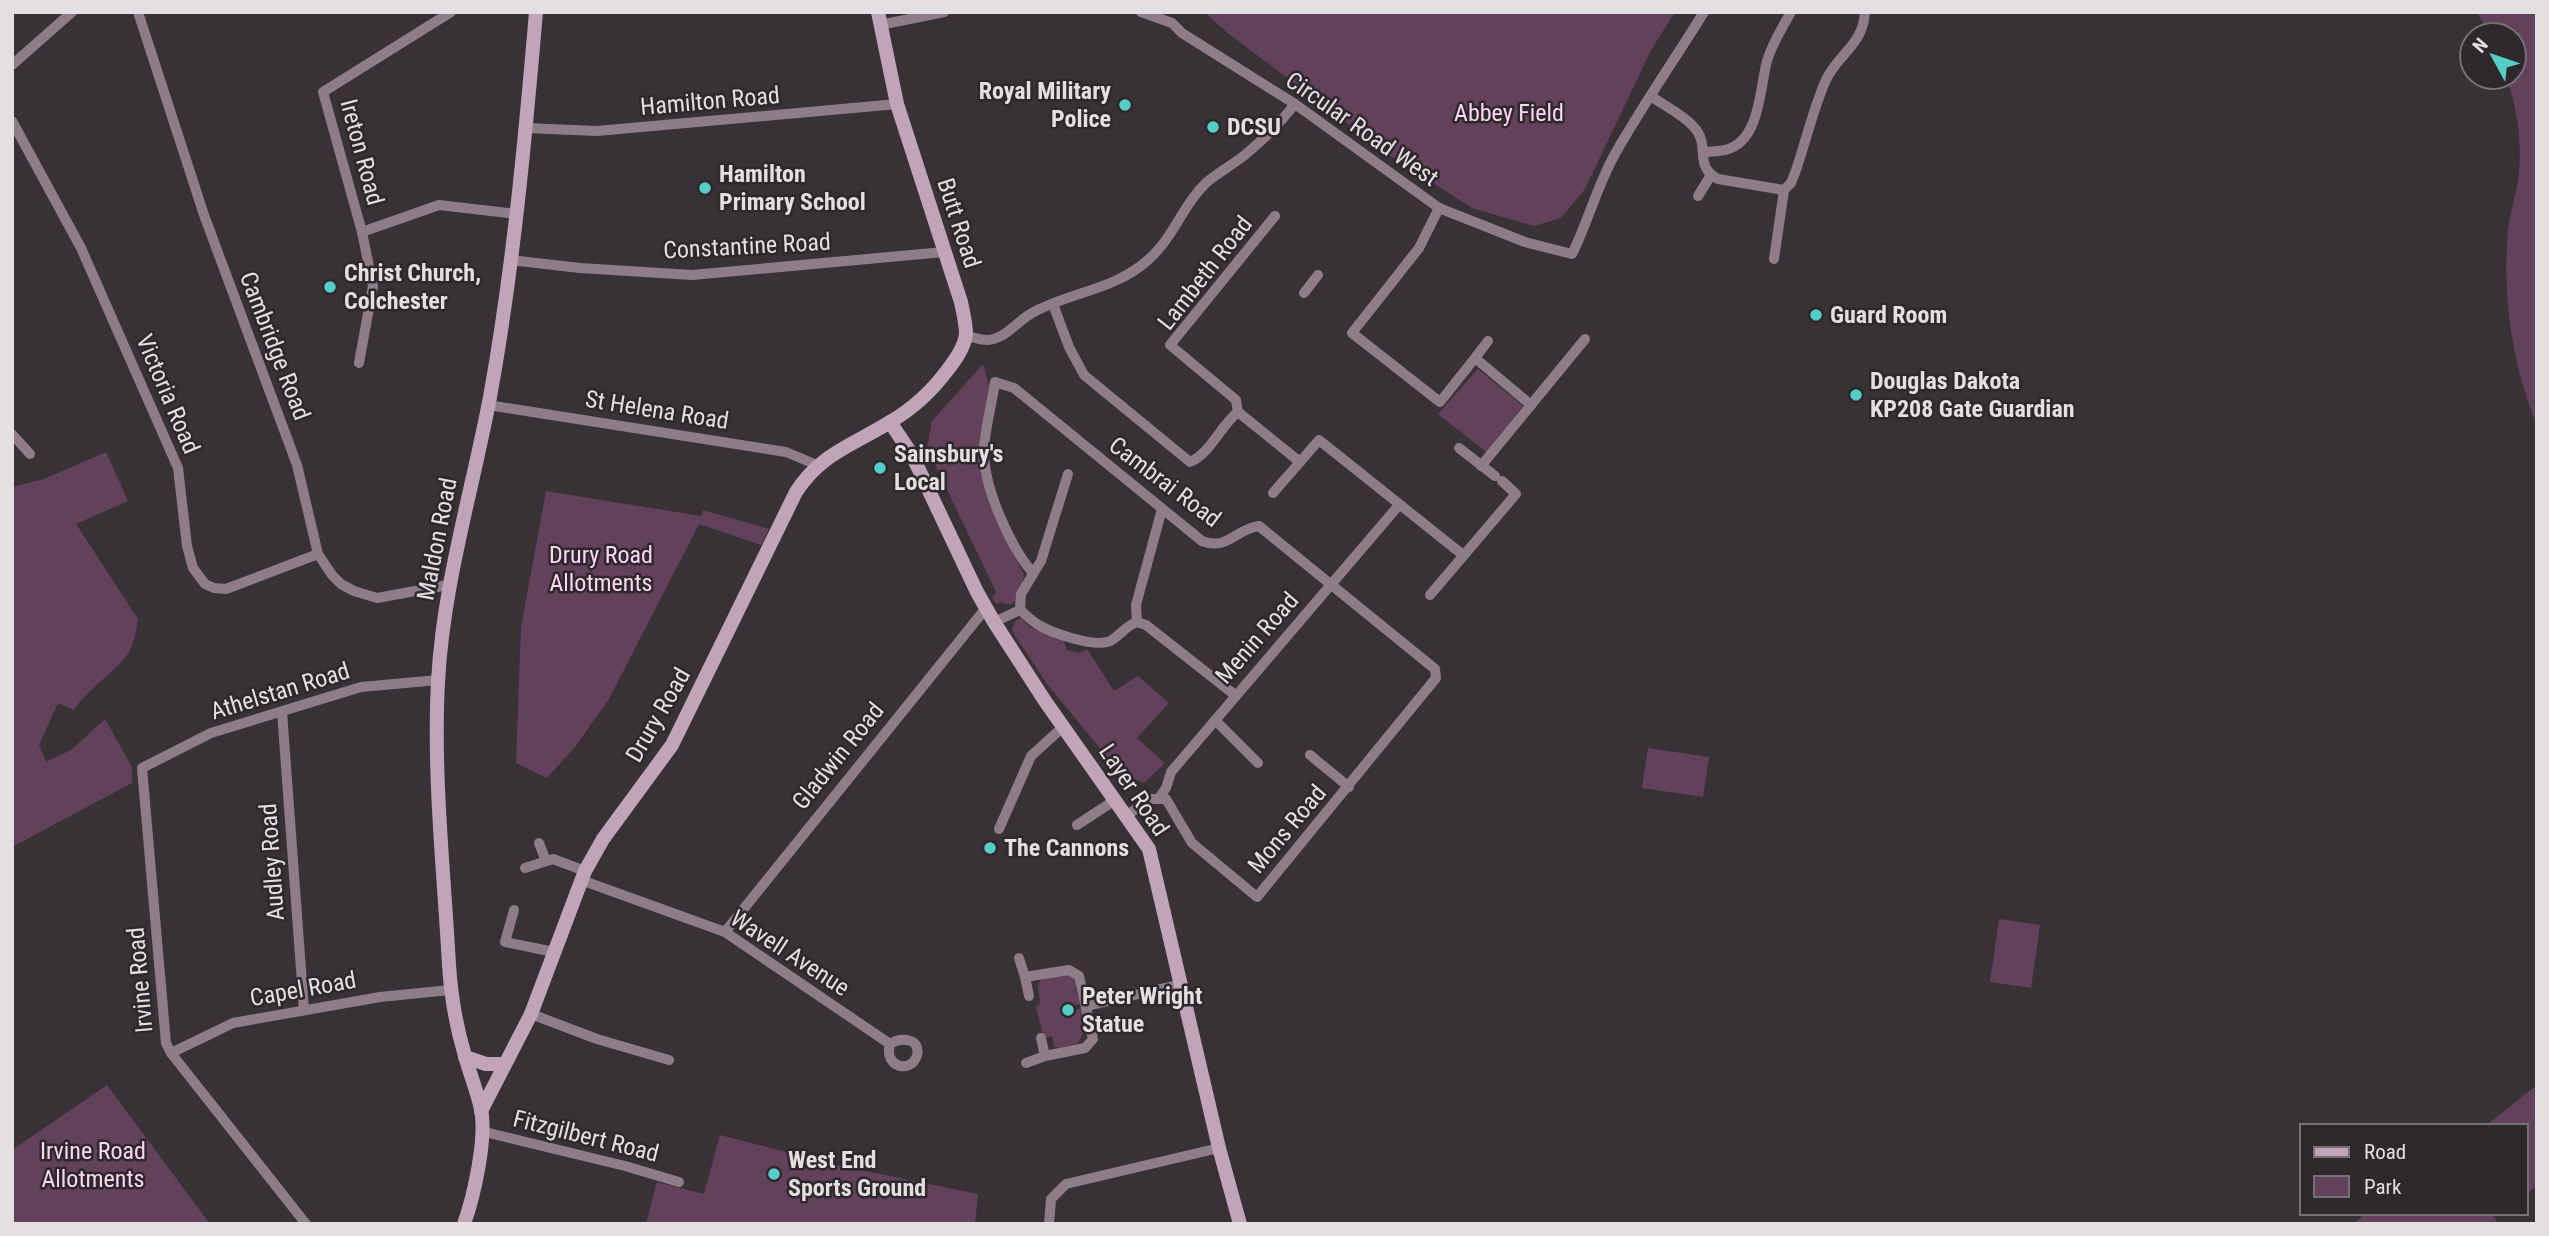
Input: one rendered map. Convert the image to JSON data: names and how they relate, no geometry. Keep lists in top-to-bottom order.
{
  "streets": {
    "main road": [
      "Butt Road",
      "Maldon Road",
      "Drury Road",
      "Layer Road"
    ],
    "street": [
      "Hamilton Road",
      "Circular Road West",
      "Ireton Road",
      "Constantine Road",
      "Lambeth Road",
      "Cambridge Road",
      "Victoria Road",
      "St Helena Road",
      "Cambrai Road",
      "Menin Road",
      "Athelstan Road",
      "Gladwin Road",
      "Mons Road",
      "Audley Road",
      "Wavell Avenue",
      "Irvine Road",
      "Capel Road",
      "Fitzgilbert Road"
    ]
  },
  "crossings": [
    ["Hamilton Road", "Butt Road"],
    ["Hamilton Road", "Maldon Road"],
    ["Ireton Road", "Maldon Road"],
    ["Butt Road", "Constantine Road"],
    ["Constantine Road", "Maldon Road"],
    ["Cambridge Road", "Victoria Road"],
    ["Cambridge Road", "Maldon Road"],
    ["St Helena Road", "Maldon Road"],
    ["St Helena Road", "Drury Road"],
    ["Cambrai Road", "Menin Road"],
    ["Cambrai Road", "Mons Road"],
    ["Maldon Road", "Athelstan Road"],
    ["Maldon Road", "Drury Road"],
    ["Maldon Road", "Capel Road"],
    ["Menin Road", "Mons Road"],
    ["Athelstan Road", "Audley Road"],
    ["Athelstan Road", "Irvine Road"],
    ["Drury Road", "Layer Road"],
    ["Drury Road", "Wavell Avenue"],
    ["Gladwin Road", "Layer Road"],
    ["Gladwin Road", "Wavell Avenue"],
    ["Audley Road", "Capel Road"],
    ["Irvine Road", "Capel Road"]
  ],
  "parks": ["Abbey Field", "Drury Road Allotments", "Irvine Road Allotments"],
  "places": [
    "Royal Military Police",
    "DCSU",
    "Hamilton Primary School",
    "Christ Church, Colchester",
    "Guard Room",
    "Douglas Dakota KP208 Gate Guardian",
    "Sainsbury's Local",
    "The Cannons",
    "Peter Wright Statue",
    "West End Sports Ground"
  ],
  "legend": ["Road", "Park"],
  "north": "top left"
}
